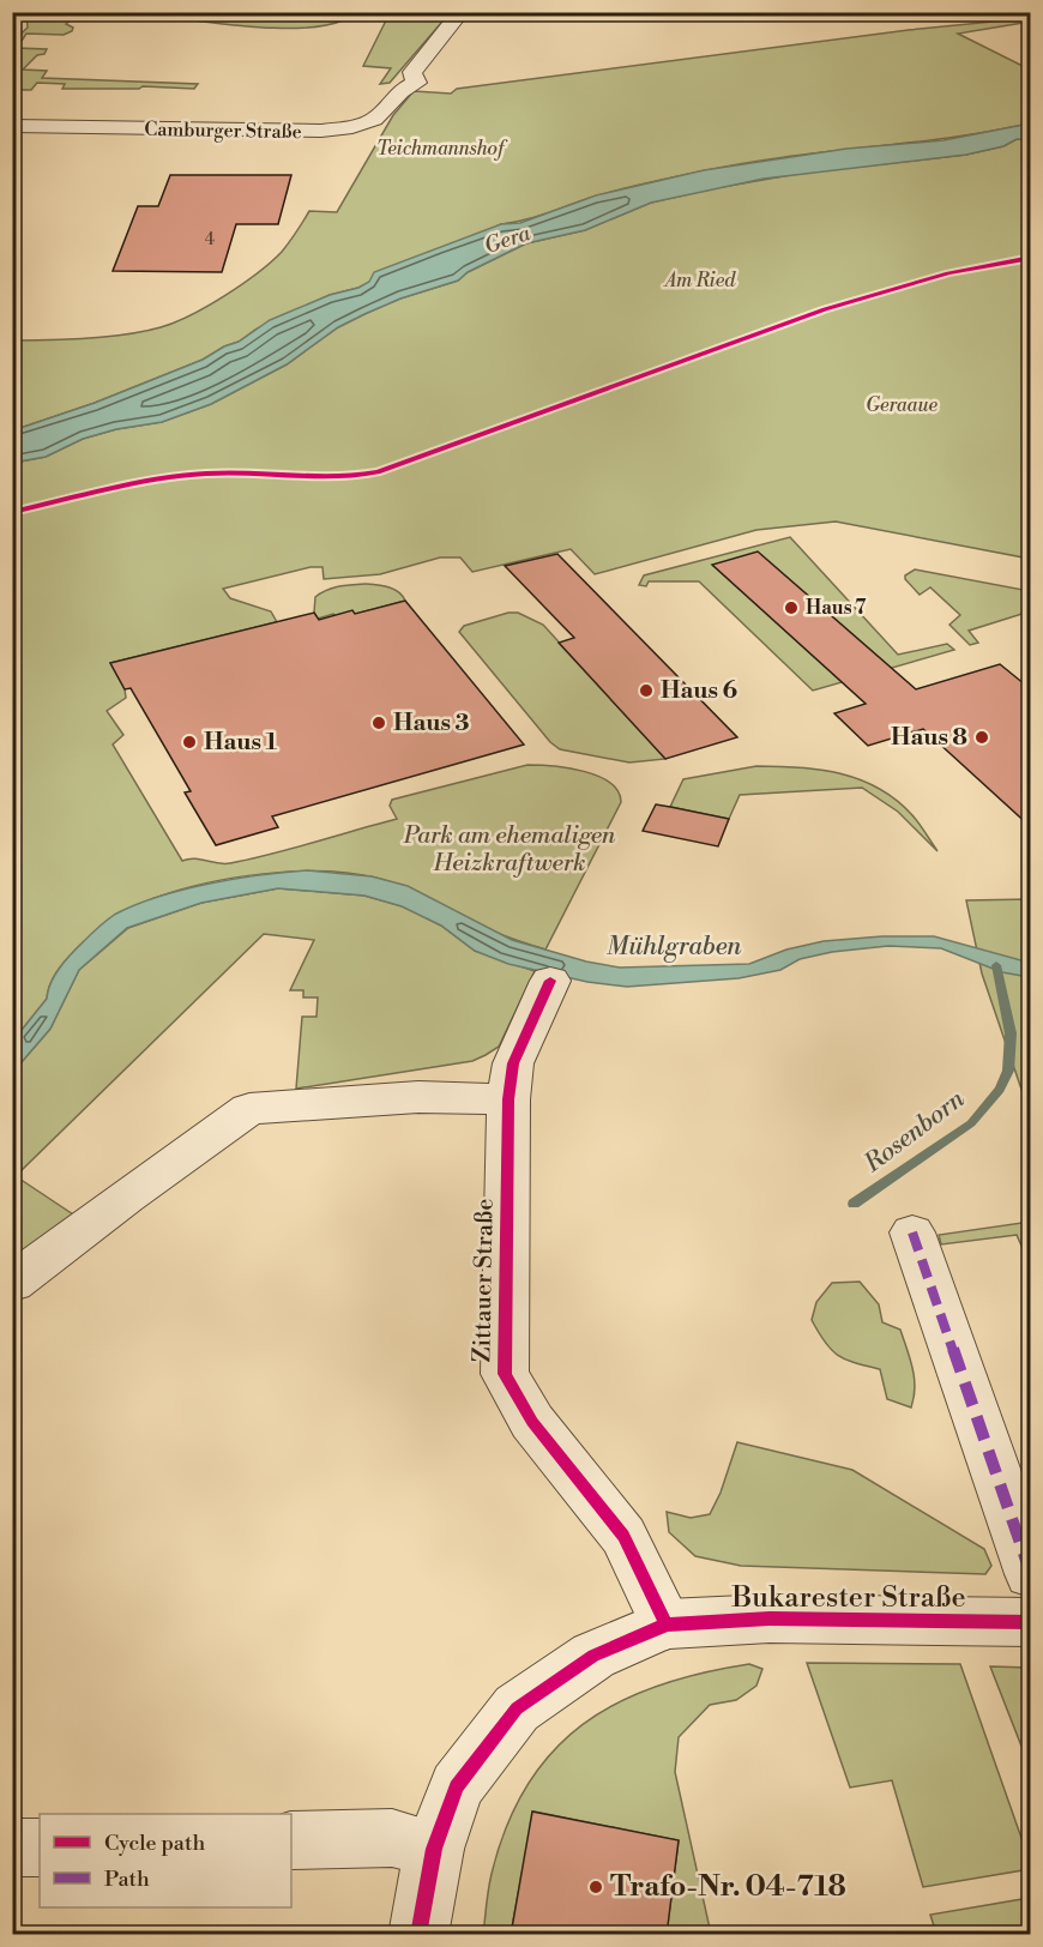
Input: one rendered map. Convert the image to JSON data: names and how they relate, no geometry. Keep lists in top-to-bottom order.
{
  "streets": {
    "street": ["Camburger Straße", "Zittauer Straße", "Bukarester Straße"]
  },
  "crossings": [
    ["Zittauer Straße", "Bukarester Straße"]
  ],
  "water": ["Gera", "Mühlgraben", "Rosenborn"],
  "parks": [
    "Teichmannshof",
    "Am Ried",
    "Geraaue",
    "Park am ehemaligen Heizkraftwerk"
  ],
  "places": [
    "Haus 7",
    "Haus 6",
    "Haus 3",
    "Haus 8",
    "Haus 1",
    "Trafo-Nr. 04-718"
  ],
  "house_numbers": ["4"],
  "legend": ["Cycle path", "Path"]
}
